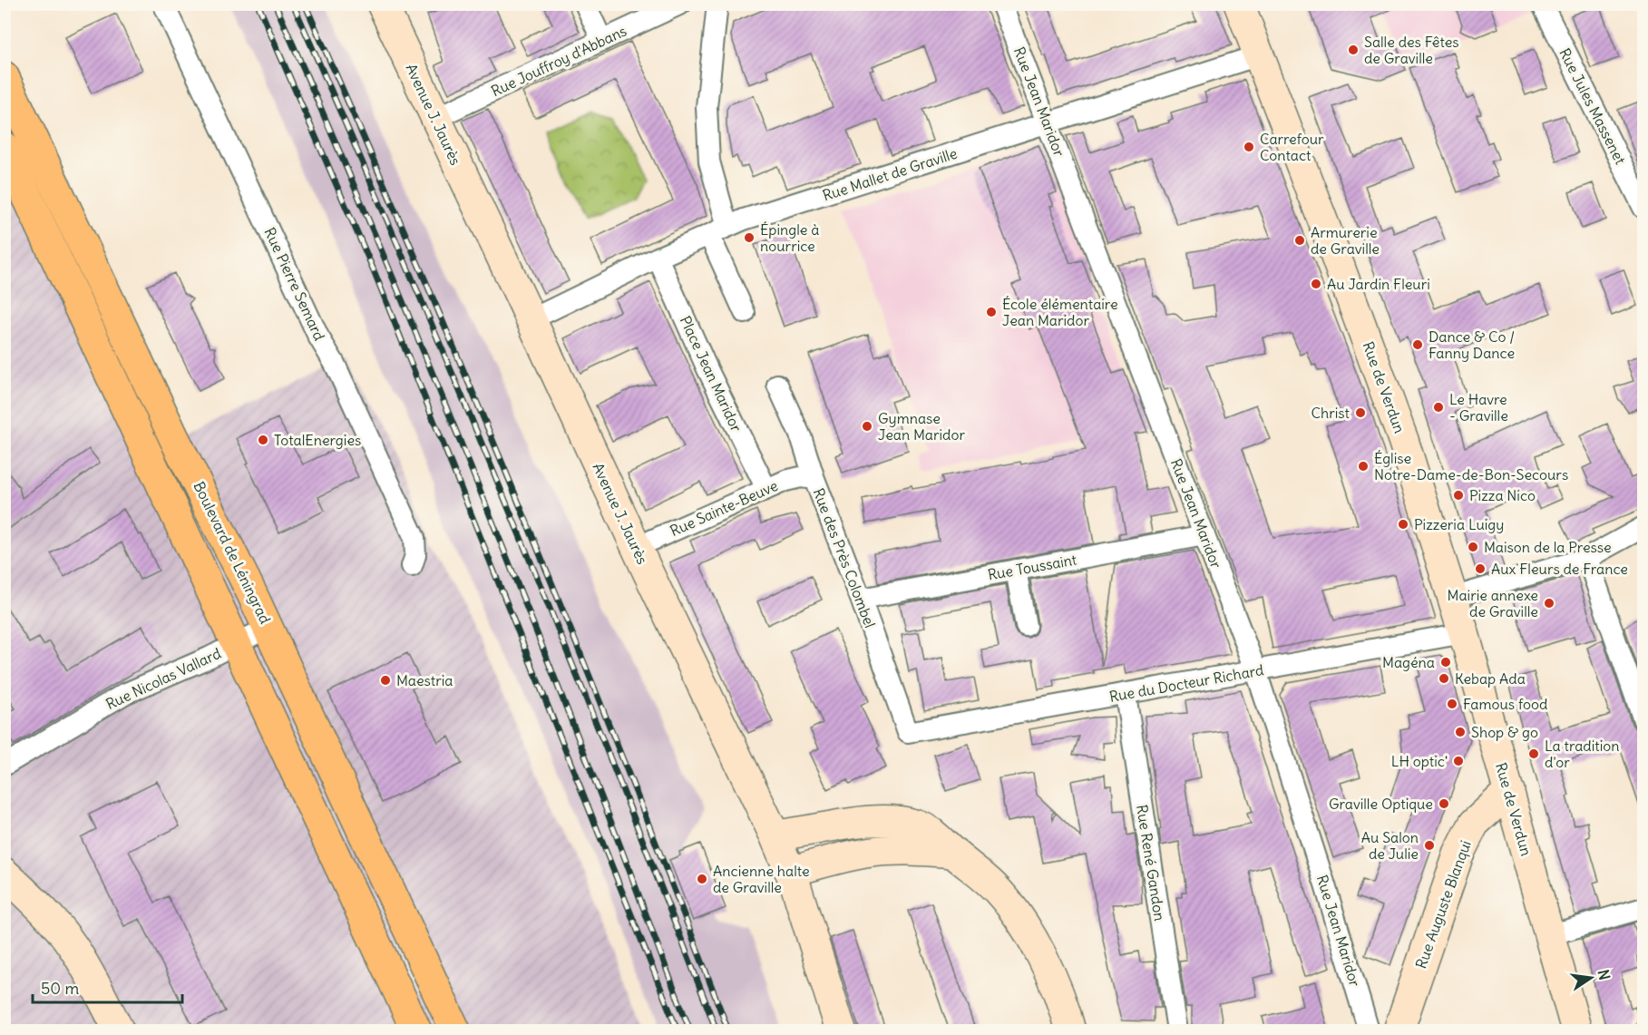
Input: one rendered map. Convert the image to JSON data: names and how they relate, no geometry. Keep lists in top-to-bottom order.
{
  "streets": {
    "main road": ["Boulevard de Léningrad"],
    "street": [
      "Rue Jouffroy d'Abbans",
      "Rue Jean Maridor",
      "Rue Jules Massenet",
      "Avenue J. Jaurès",
      "Rue Mallet de Graville",
      "Rue Pierre Semard",
      "Place Jean Maridor",
      "Rue de Verdun",
      "Rue Sainte-Beuve",
      "Rue des Près Colombel",
      "Rue Toussaint",
      "Rue Nicolas Vallard",
      "Rue du Docteur Richard",
      "Rue René Gandon",
      "Rue Auguste Blanqui"
    ]
  },
  "crossings": [
    ["Rue Jouffroy d'Abbans", "Avenue J. Jaurès"],
    ["Rue Jean Maridor", "Rue Mallet de Graville"],
    ["Rue Jean Maridor", "Rue Toussaint"],
    ["Rue Jean Maridor", "Rue du Docteur Richard"],
    ["Avenue J. Jaurès", "Rue Mallet de Graville"],
    ["Avenue J. Jaurès", "Rue Sainte-Beuve"],
    ["Rue Mallet de Graville", "Place Jean Maridor"],
    ["Rue Mallet de Graville", "Rue de Verdun"],
    ["Place Jean Maridor", "Rue Sainte-Beuve"],
    ["Rue de Verdun", "Rue du Docteur Richard"],
    ["Rue de Verdun", "Rue Auguste Blanqui"],
    ["Rue Sainte-Beuve", "Rue des Près Colombel"],
    ["Boulevard de Léningrad", "Rue Nicolas Vallard"],
    ["Rue des Près Colombel", "Rue Toussaint"],
    ["Rue des Près Colombel", "Rue du Docteur Richard"],
    ["Rue du Docteur Richard", "Rue René Gandon"]
  ],
  "places": [
    "Salle des Fêtes de Graville",
    "Carrefour Contact",
    "Épingle à nourrice",
    "Armurerie de Graville",
    "Au Jardin Fleuri",
    "École élémentaire Jean Maridor",
    "Dance & Co / Fanny Dance",
    "Le Havre - Graville",
    "Christ",
    "Gymnase Jean Maridor",
    "TotalEnergies",
    "Église Notre-Dame-de-Bon-Secours",
    "Pizza Nico",
    "Pizzeria Luigy",
    "Maison de la Presse",
    "Aux Fleurs de France",
    "Mairie annexe de Graville",
    "Magéna",
    "Kebap Ada",
    "Maestria",
    "Famous food",
    "Shop & go",
    "La tradition d'or",
    "LH optic'",
    "Graville Optique",
    "Au Salon de Julie",
    "Ancienne halte de Graville"
  ],
  "scale_bar": "50 m",
  "north": "right"
}
